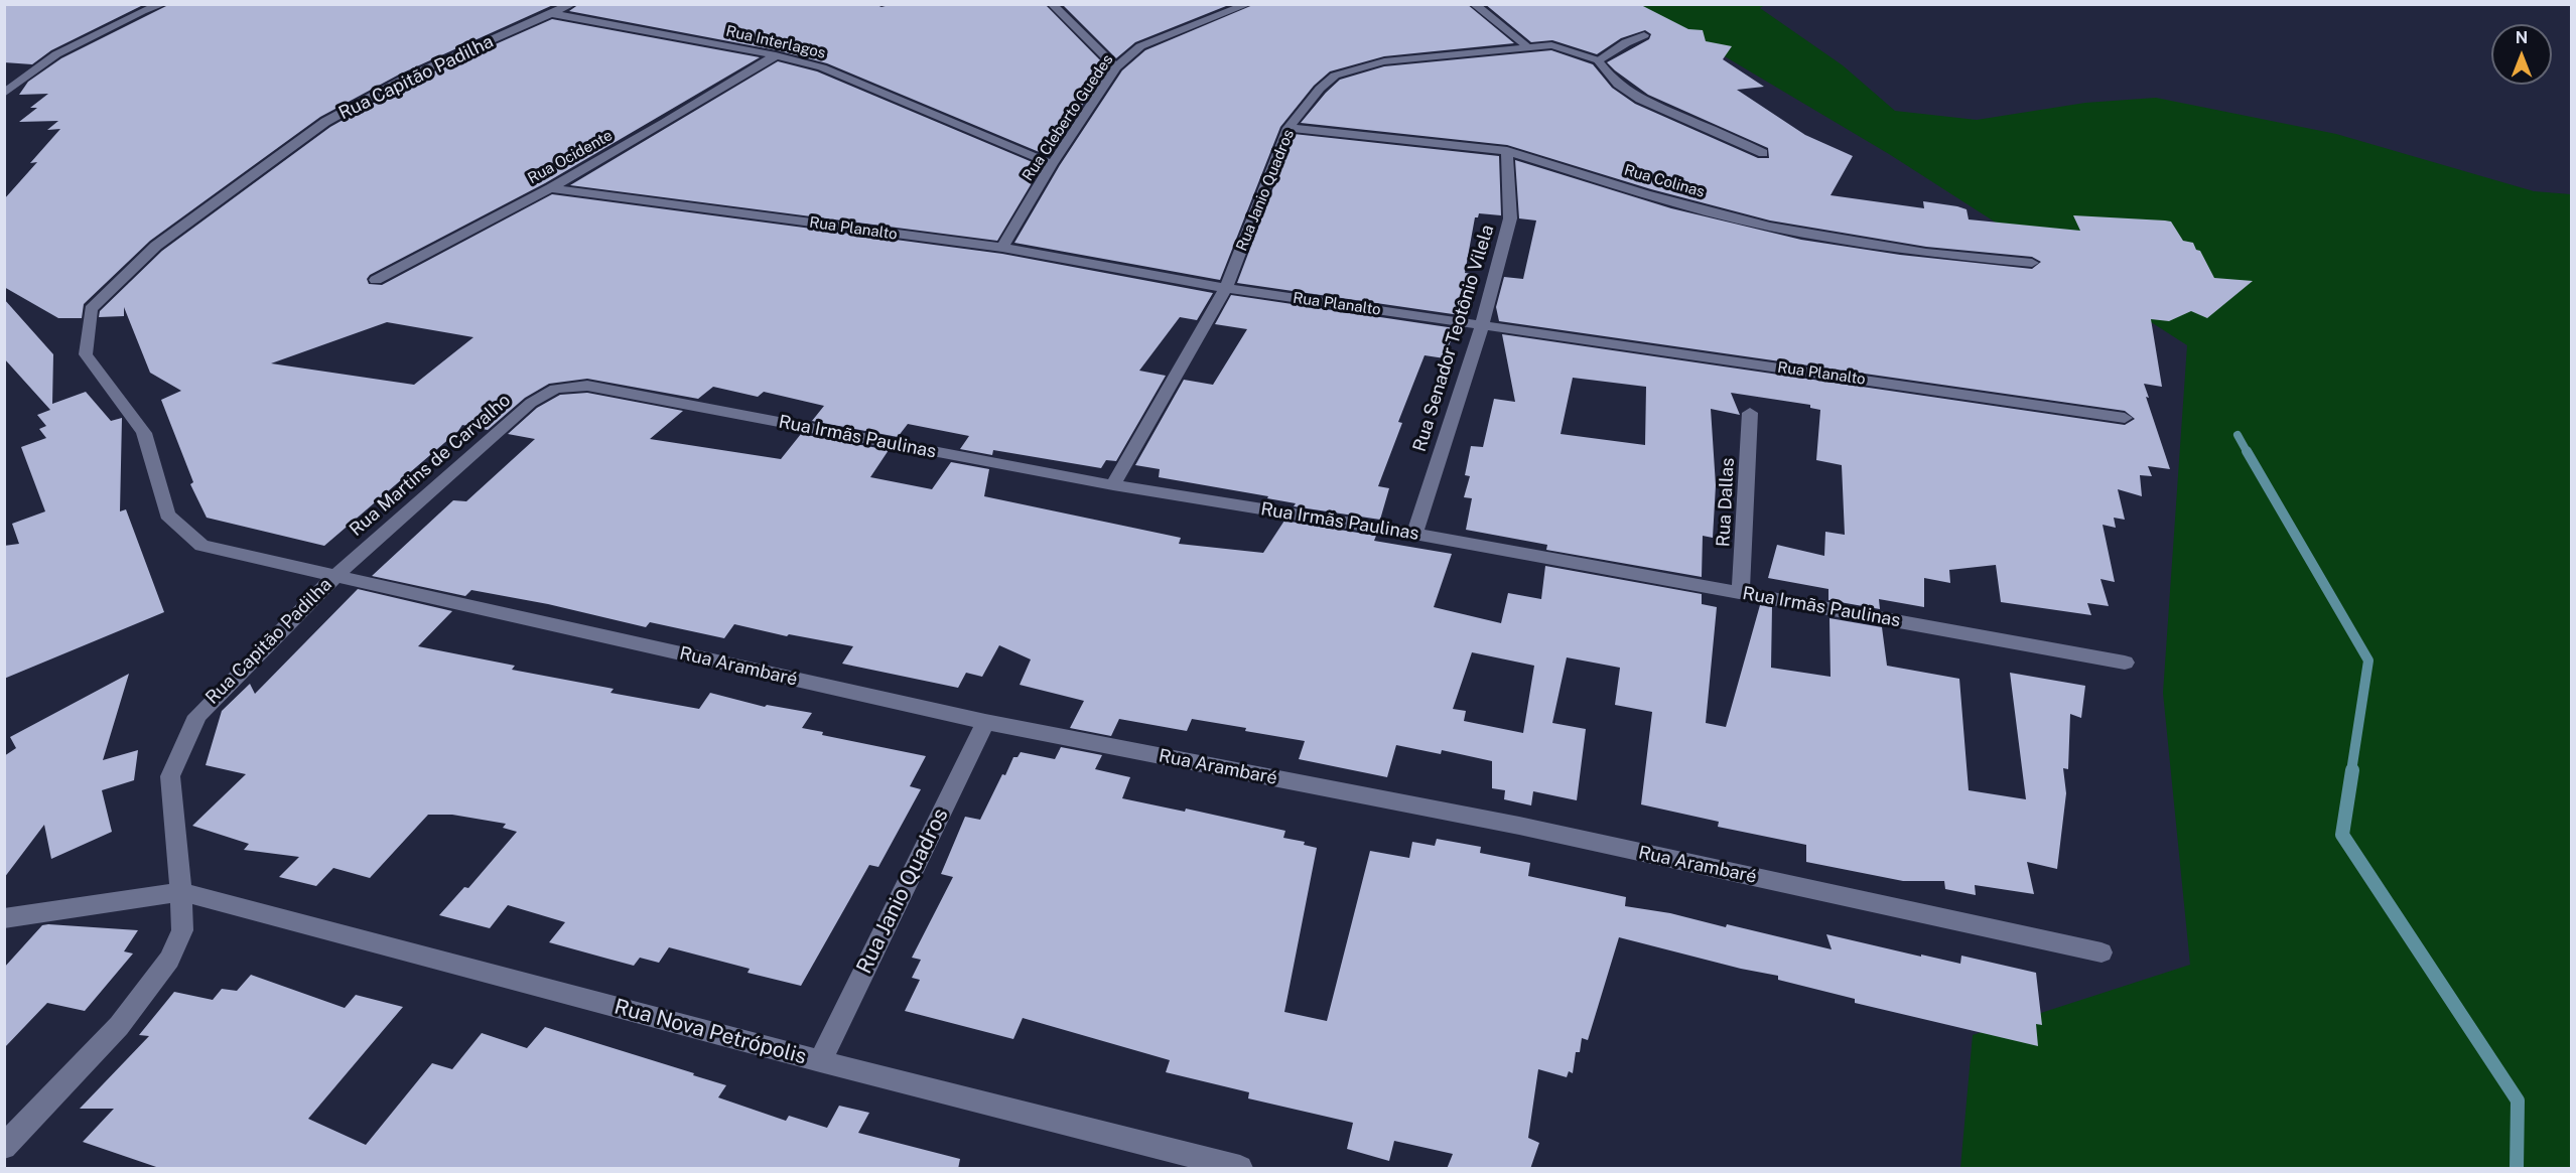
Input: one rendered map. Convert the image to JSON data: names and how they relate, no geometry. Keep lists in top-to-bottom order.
{
  "streets": {
    "street": [
      "Rua Interlagos",
      "Rua Capitão Padilha",
      "Rua Cleberto Guedes",
      "Rua Ocidente",
      "Rua Colinas",
      "Rua Janio Quadros",
      "Rua Planalto",
      "Rua Senador Teotônio Vilela",
      "Rua Irmãs Paulinas",
      "Rua Martins de Carvalho",
      "Rua Dallas",
      "Rua Arambaré",
      "Rua Nova Petrópolis"
    ]
  },
  "crossings": [
    ["Rua Interlagos", "Rua Capitão Padilha"],
    ["Rua Interlagos", "Rua Cleberto Guedes"],
    ["Rua Interlagos", "Rua Ocidente"],
    ["Rua Capitão Padilha", "Rua Martins de Carvalho"],
    ["Rua Capitão Padilha", "Rua Arambaré"],
    ["Rua Capitão Padilha", "Rua Nova Petrópolis"],
    ["Rua Cleberto Guedes", "Rua Planalto"],
    ["Rua Ocidente", "Rua Planalto"],
    ["Rua Colinas", "Rua Janio Quadros"],
    ["Rua Colinas", "Rua Senador Teotônio Vilela"],
    ["Rua Janio Quadros", "Rua Planalto"],
    ["Rua Janio Quadros", "Rua Irmãs Paulinas"],
    ["Rua Janio Quadros", "Rua Arambaré"],
    ["Rua Janio Quadros", "Rua Nova Petrópolis"],
    ["Rua Planalto", "Rua Senador Teotônio Vilela"],
    ["Rua Senador Teotônio Vilela", "Rua Irmãs Paulinas"],
    ["Rua Irmãs Paulinas", "Rua Martins de Carvalho"],
    ["Rua Irmãs Paulinas", "Rua Dallas"],
    ["Rua Martins de Carvalho", "Rua Arambaré"]
  ],
  "north": "top"
}
